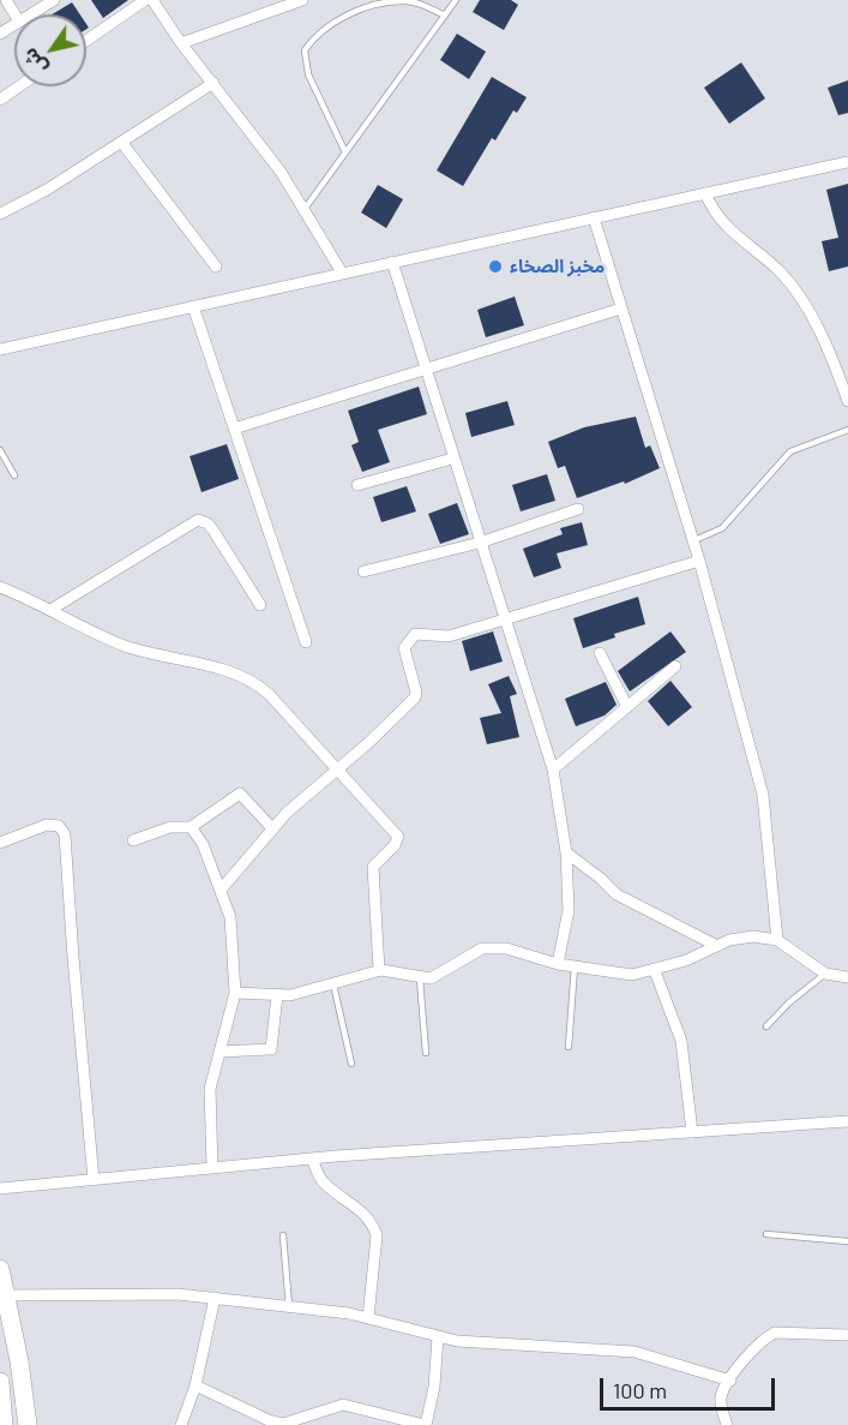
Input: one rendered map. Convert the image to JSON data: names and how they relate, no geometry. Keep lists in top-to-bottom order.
{
  "places": ["مخبز الصخاء"],
  "scale_bar": "100 m",
  "north": "bottom left"
}
